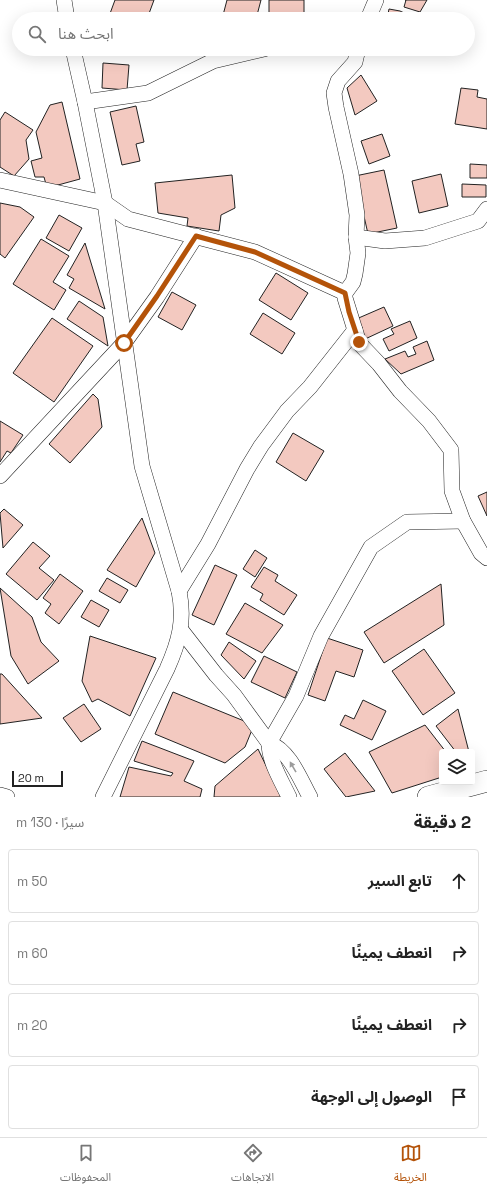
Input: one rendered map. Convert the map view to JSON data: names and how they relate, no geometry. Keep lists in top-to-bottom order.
{
  "scale_bar": "20 m",
  "page": {
    "search": "ابحث هنا",
    "scale": "20 m",
    "heading": ["2 دقيقة", "سيرًا · 130 m"],
    "list": [
      ["تابع السير", "50 m"],
      ["انعطف يمينًا", "60 m"],
      ["انعطف يمينًا", "20 m"],
      "الوصول إلى الوجهة"
    ],
    "nav": ["الخريطة", "الاتجاهات", "المحفوظات"]
  }
}
